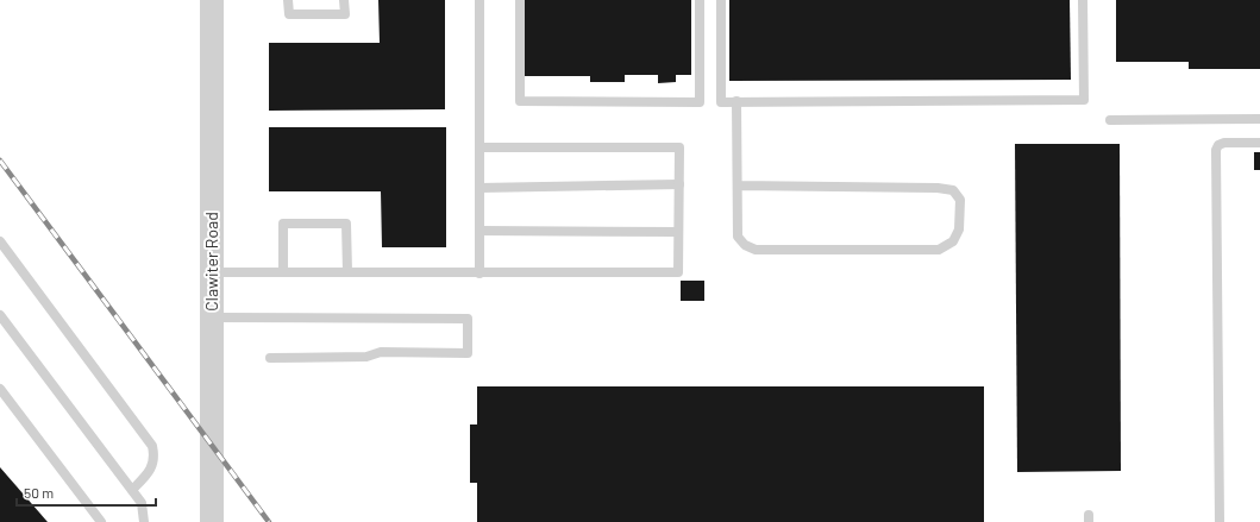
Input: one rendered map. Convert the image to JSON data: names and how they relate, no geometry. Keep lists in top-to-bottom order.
{
  "streets": {
    "street": ["Clawiter Road"]
  },
  "scale_bar": "50 m"
}
